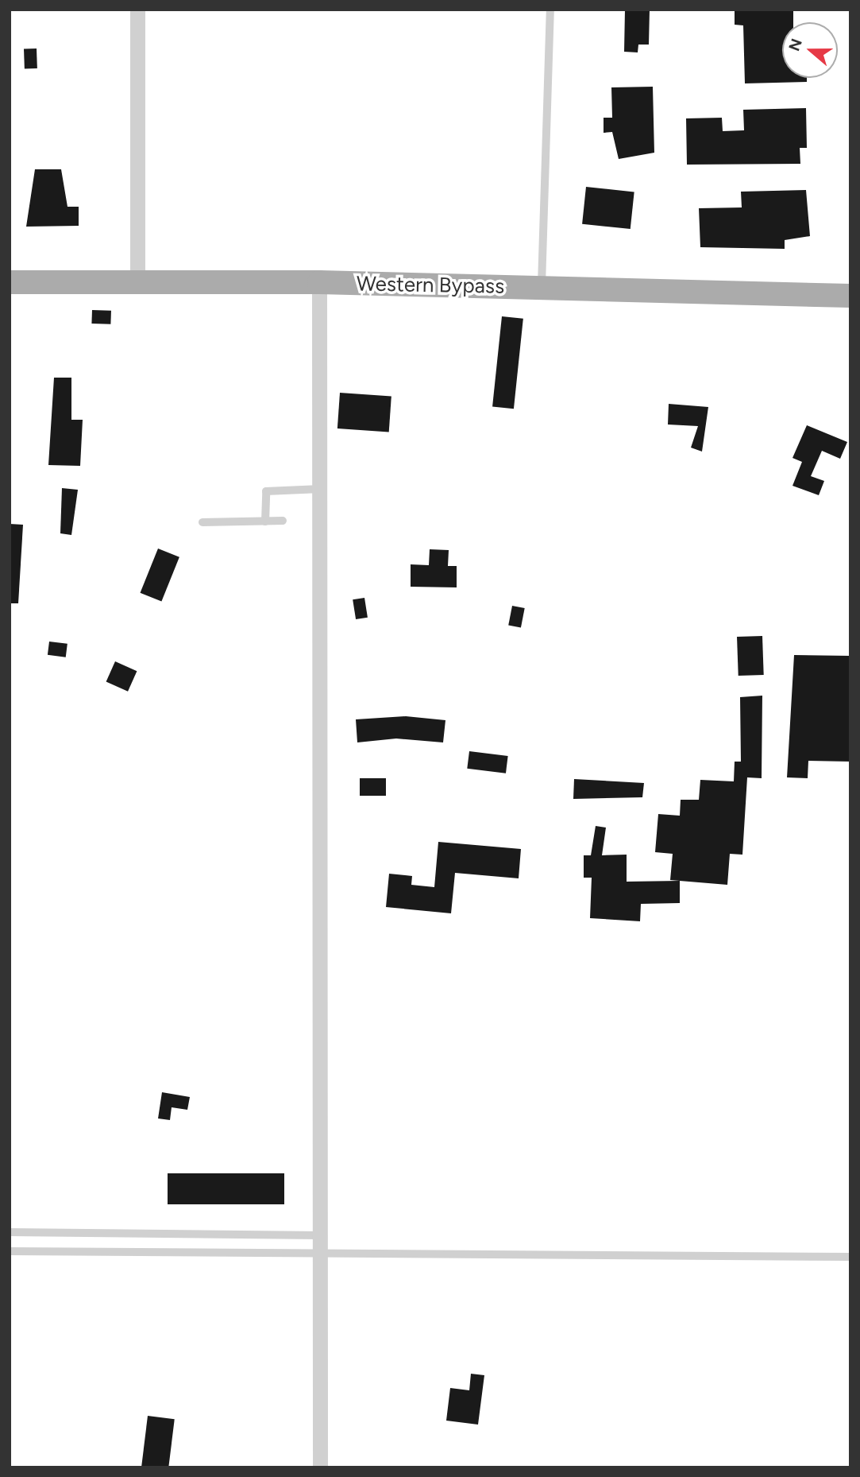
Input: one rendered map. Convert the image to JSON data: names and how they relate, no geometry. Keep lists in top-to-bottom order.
{
  "streets": {
    "main road": ["Western Bypass"]
  },
  "north": "left"
}
